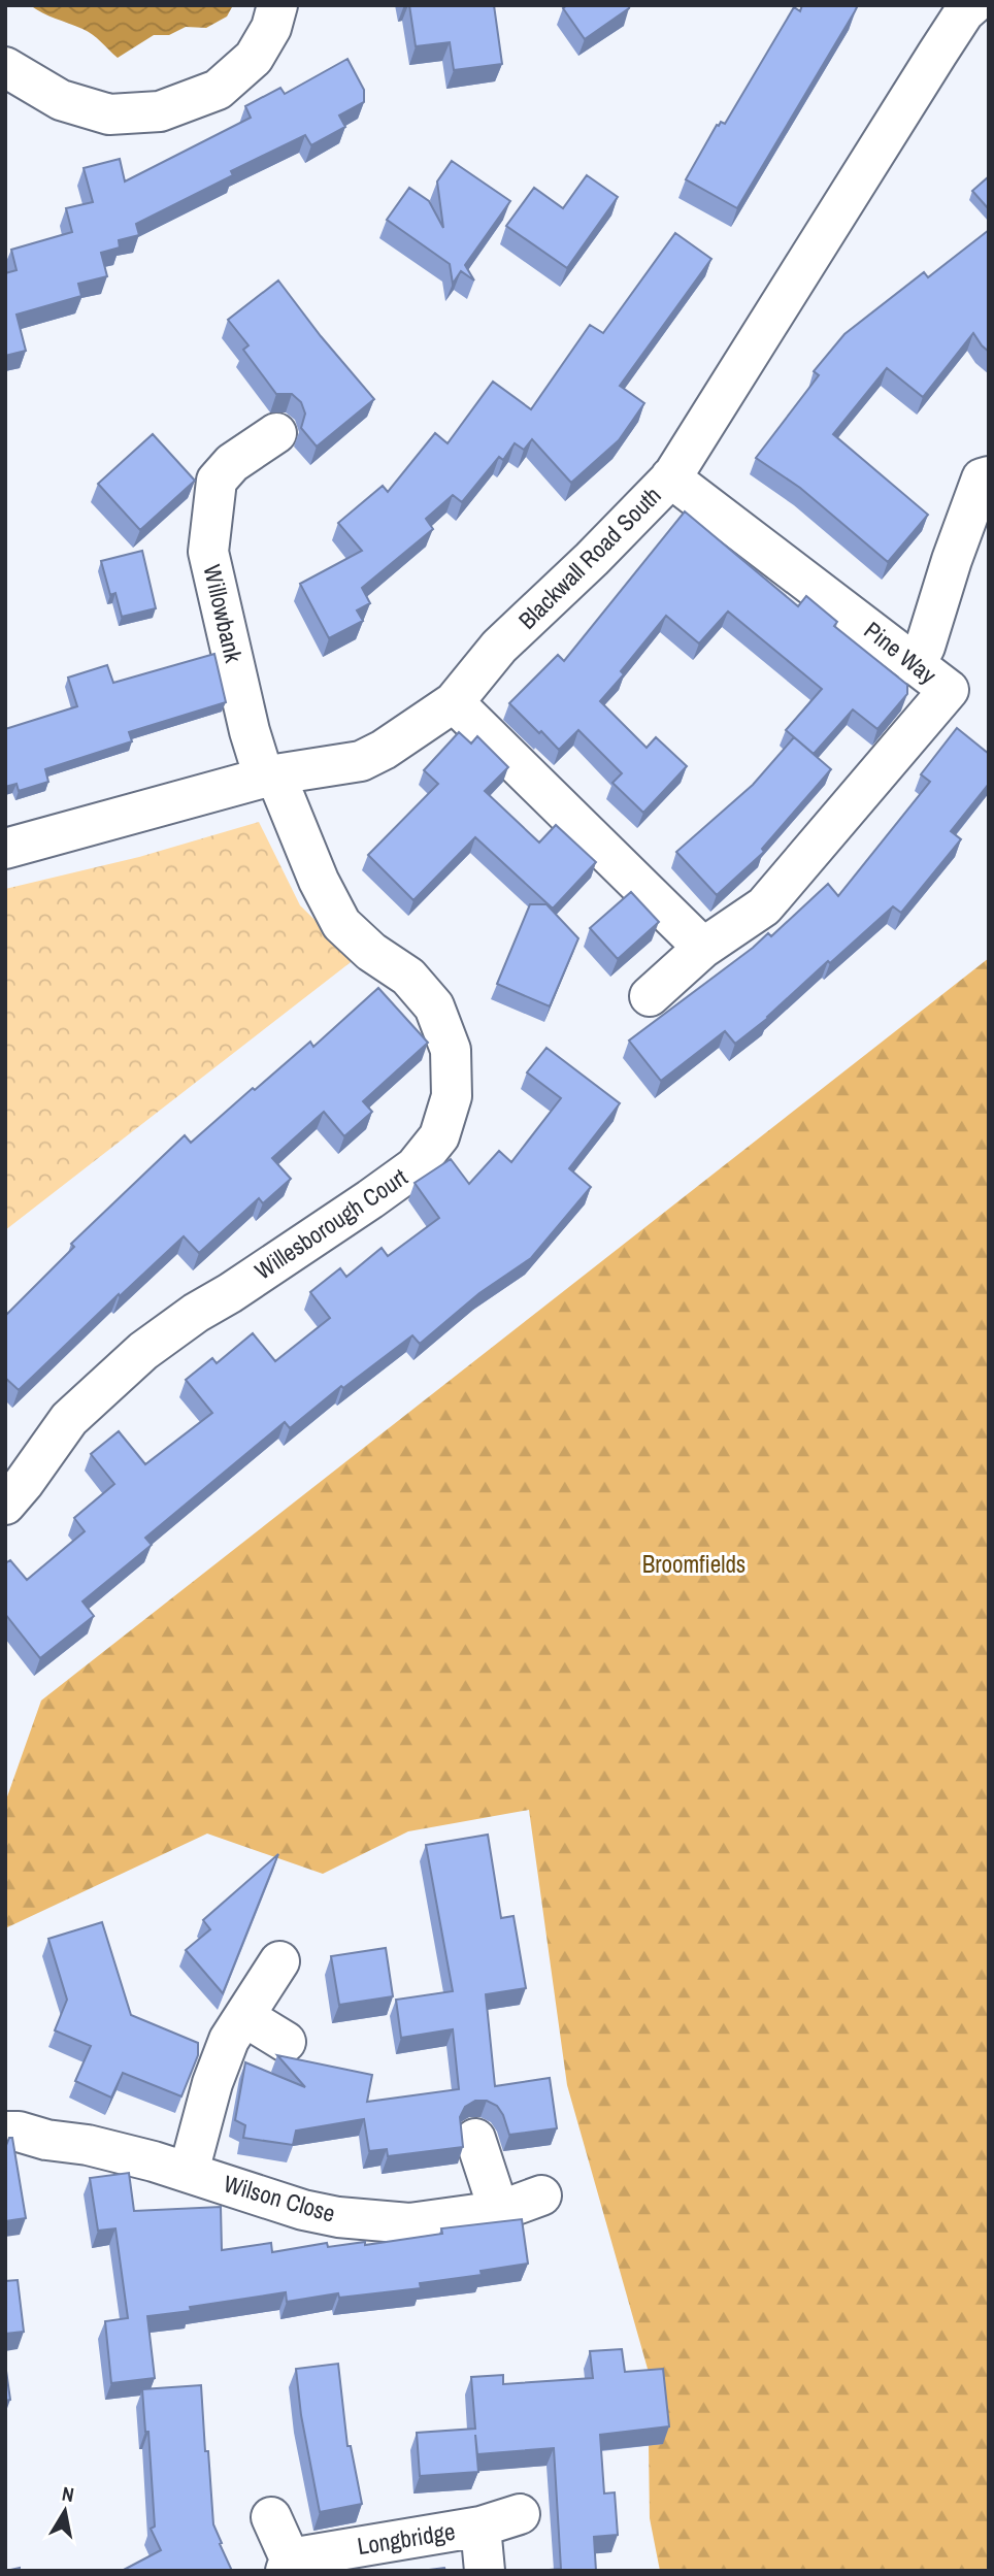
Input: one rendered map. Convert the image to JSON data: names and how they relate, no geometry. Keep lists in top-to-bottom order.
{
  "streets": {
    "street": [
      "Blackwall Road South",
      "Willowbank",
      "Pine Way",
      "Willesborough Court",
      "Wilson Close",
      "Longbridge"
    ]
  },
  "crossings": [
    ["Blackwall Road South", "Willowbank"],
    ["Blackwall Road South", "Pine Way"],
    ["Blackwall Road South", "Willesborough Court"],
    ["Willowbank", "Willesborough Court"]
  ],
  "parks": ["Broomfields"],
  "north": "top"
}
